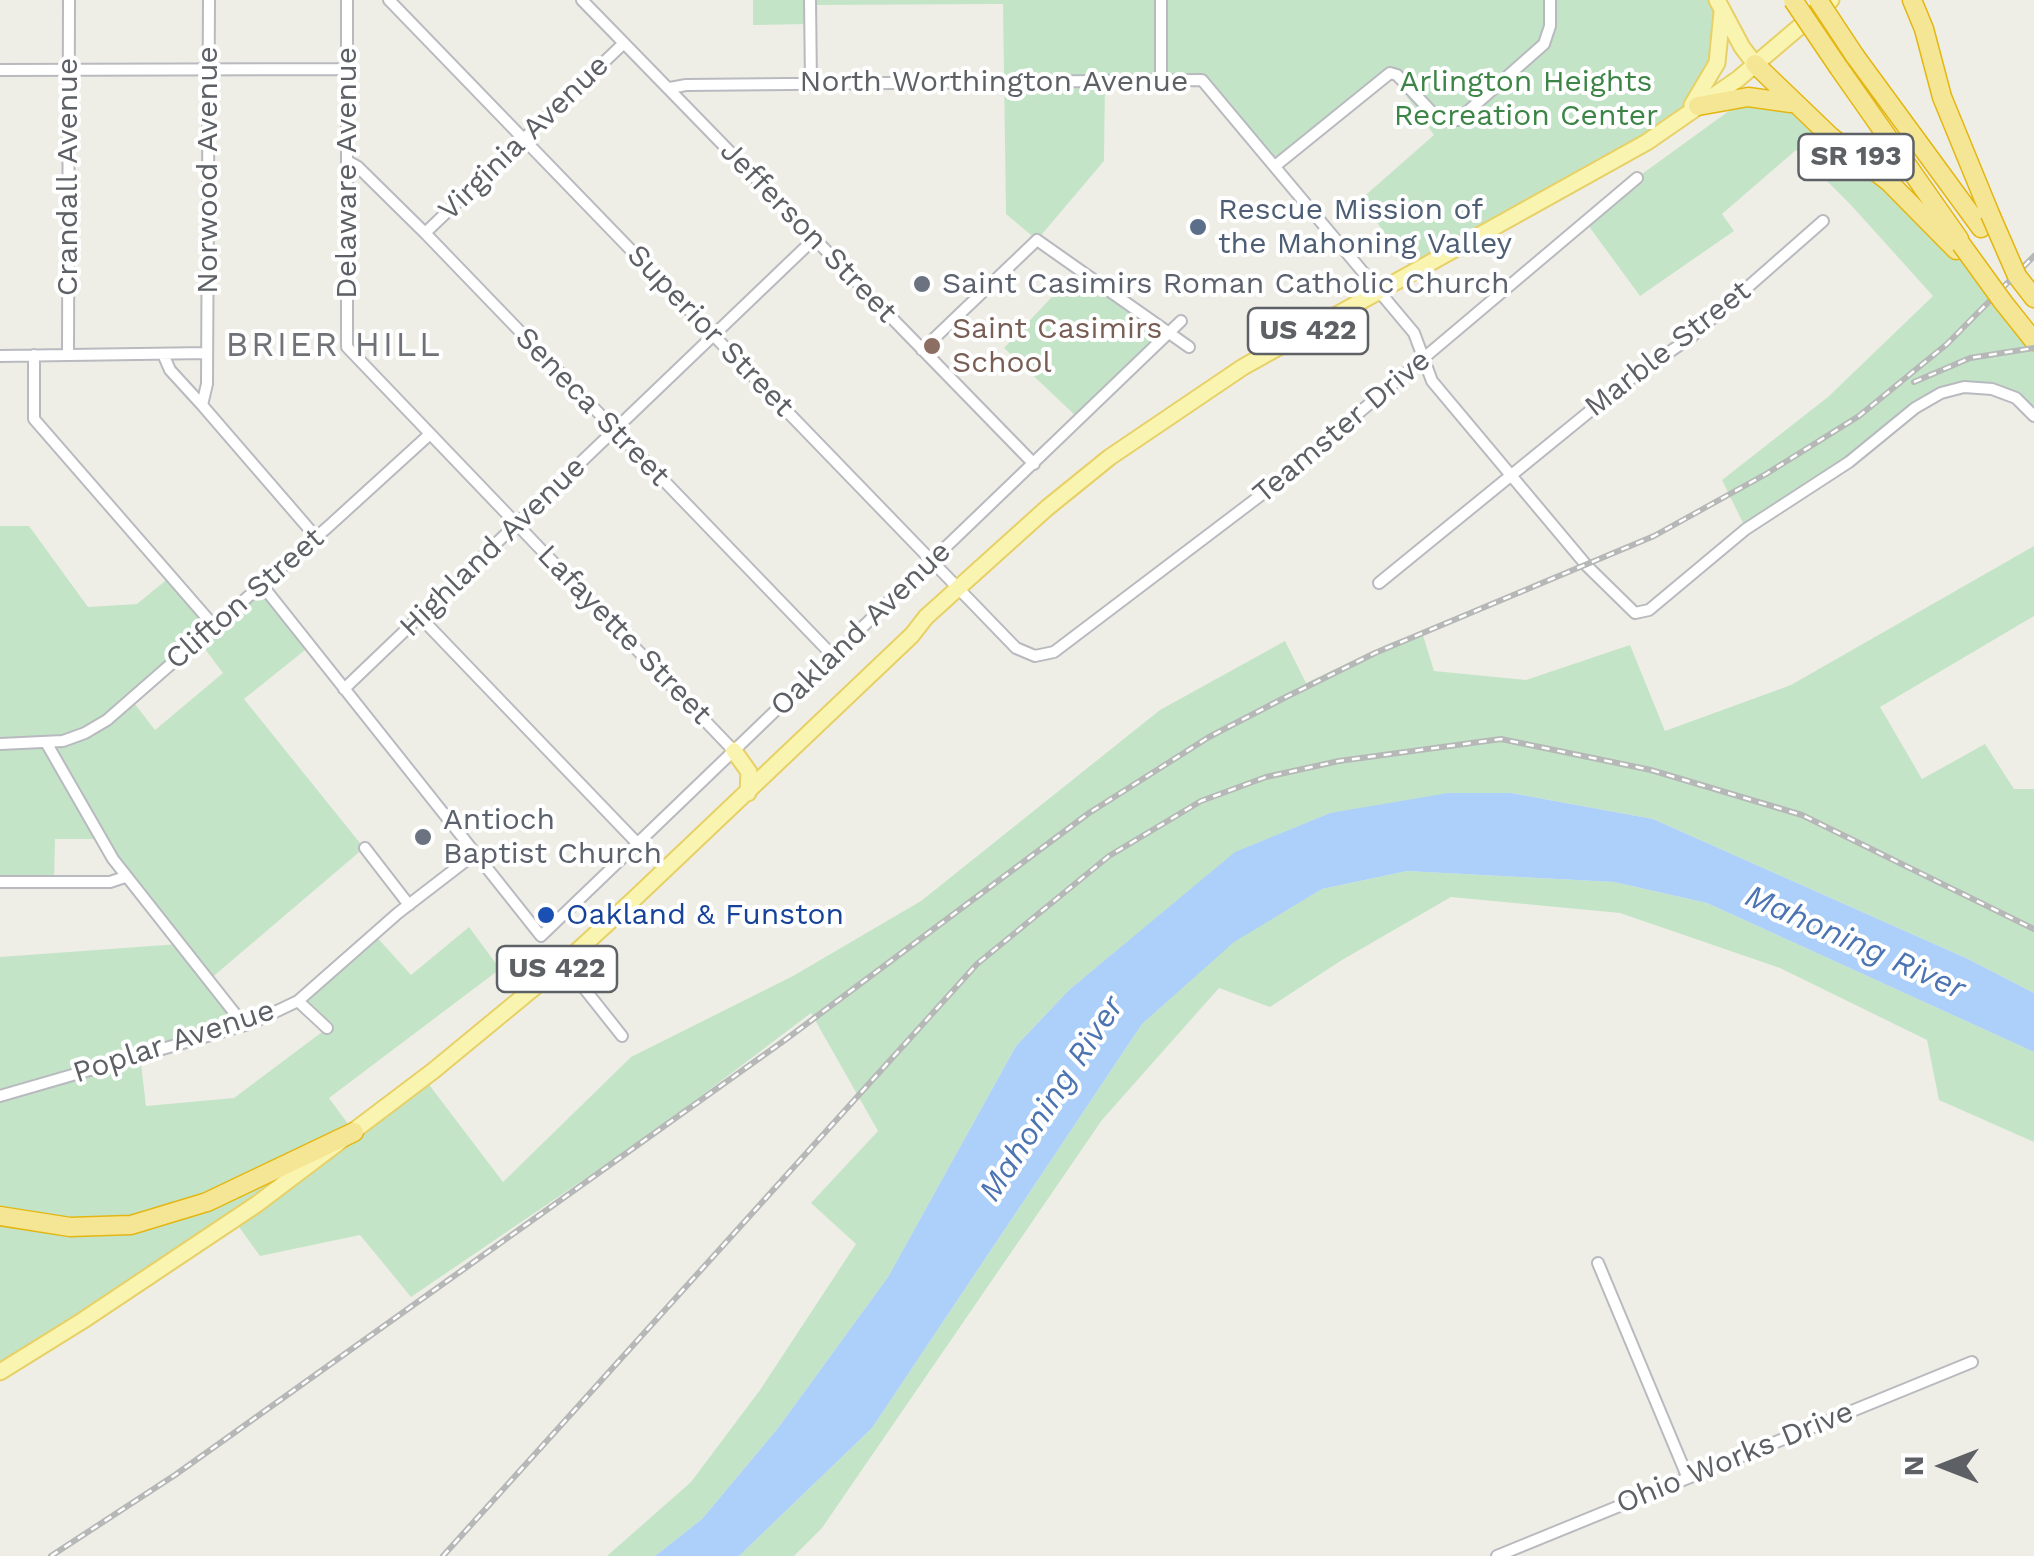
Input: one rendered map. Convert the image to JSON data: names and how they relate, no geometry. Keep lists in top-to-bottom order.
{
  "streets": {
    "highway": ["SR 193"],
    "main road": ["US 422"],
    "street": [
      "North Worthington Avenue",
      "Virginia Avenue",
      "Norwood Avenue",
      "Delaware Avenue",
      "Crandall Avenue",
      "Jefferson Street",
      "Superior Street",
      "Marble Street",
      "Seneca Street",
      "Teamster Drive",
      "Highland Avenue",
      "Clifton Street",
      "Oakland Avenue",
      "Lafayette Street",
      "Poplar Avenue",
      "Ohio Works Drive"
    ]
  },
  "crossings": [
    ["North Worthington Avenue", "Jefferson Street"],
    ["North Worthington Avenue", "US 422"],
    ["North Worthington Avenue", "Marble Street"],
    ["North Worthington Avenue", "Teamster Drive"],
    ["Virginia Avenue", "Jefferson Street"],
    ["Virginia Avenue", "Superior Street"],
    ["Virginia Avenue", "Seneca Street"],
    ["SR 193", "US 422"],
    ["Delaware Avenue", "Seneca Street"],
    ["Delaware Avenue", "Lafayette Street"],
    ["Jefferson Street", "Highland Avenue"],
    ["Jefferson Street", "Oakland Avenue"],
    ["Superior Street", "US 422"],
    ["Superior Street", "Teamster Drive"],
    ["Superior Street", "Highland Avenue"],
    ["Superior Street", "Oakland Avenue"],
    ["Seneca Street", "Highland Avenue"],
    ["Seneca Street", "Oakland Avenue"],
    ["Highland Avenue", "Lafayette Street"],
    ["Clifton Street", "Lafayette Street"],
    ["Oakland Avenue", "Lafayette Street"],
    ["Oakland Avenue", "Poplar Avenue"]
  ],
  "districts": ["BRIER HILL"],
  "water": ["Mahoning River"],
  "parks": ["Arlington Heights Recreation Center"],
  "places": [
    "Rescue Mission of the Mahoning Valley",
    "Saint Casimirs Roman Catholic Church",
    "Saint Casimirs School",
    "Antioch Baptist Church",
    "Oakland & Funston"
  ],
  "north": "left"
}
